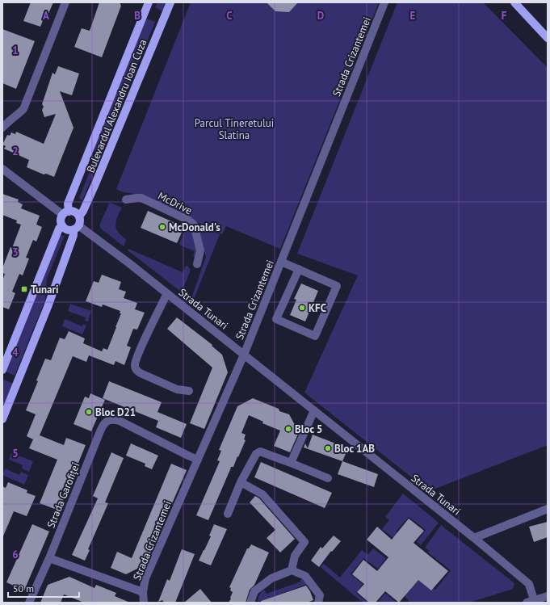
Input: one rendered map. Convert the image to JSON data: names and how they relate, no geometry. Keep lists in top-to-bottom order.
{
  "streets": {
    "main road": ["Bulevardul Alexandru Ioan Cuza"],
    "street": [
      "Strada Crizantemei",
      "McDrive",
      "Strada Tunari",
      "Strada Garofiței"
    ]
  },
  "crossings": [
    ["Strada Crizantemei", "Strada Tunari"],
    ["Strada Crizantemei", "Strada Garofiței"],
    ["Bulevardul Alexandru Ioan Cuza", "Strada Tunari"]
  ],
  "parks": ["Parcul Tineretului Slatina"],
  "places": {
    "other": [
      "McDonald's",
      "KFC",
      "Bloc D21",
      "Bloc 5",
      "Bloc 1AB"
    ],
    "transit": ["Tunari"]
  },
  "scale_bar": "50 m",
  "grid": {
    "columns": [
      "A",
      "B",
      "C",
      "D",
      "E",
      "F"
    ],
    "rows": [
      "1",
      "2",
      "3",
      "4",
      "5",
      "6"
    ]
  }
}
